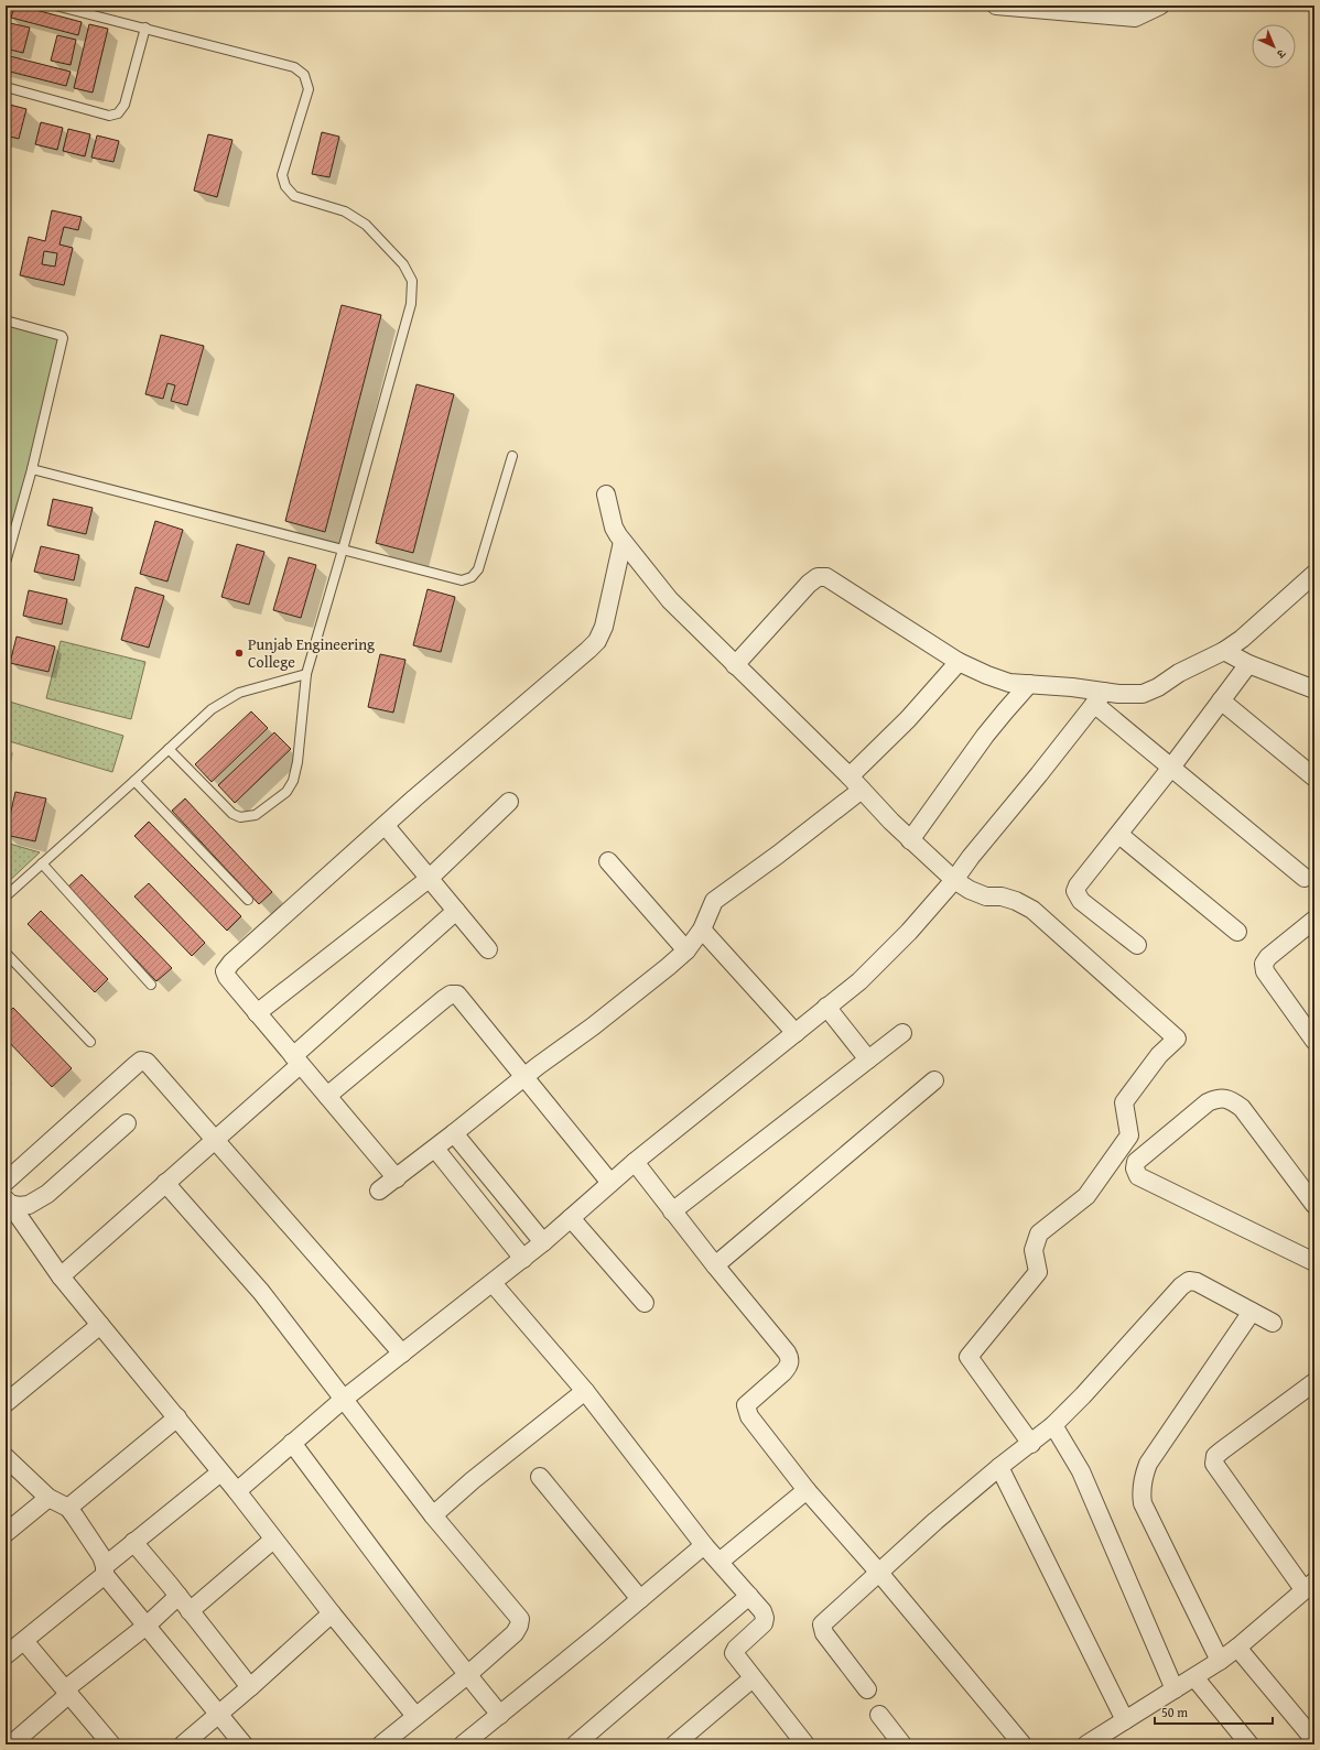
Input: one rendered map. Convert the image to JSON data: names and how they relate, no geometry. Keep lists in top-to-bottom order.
{
  "places": ["Punjab Engineering College"],
  "scale_bar": "50 m",
  "north": "bottom right"
}
